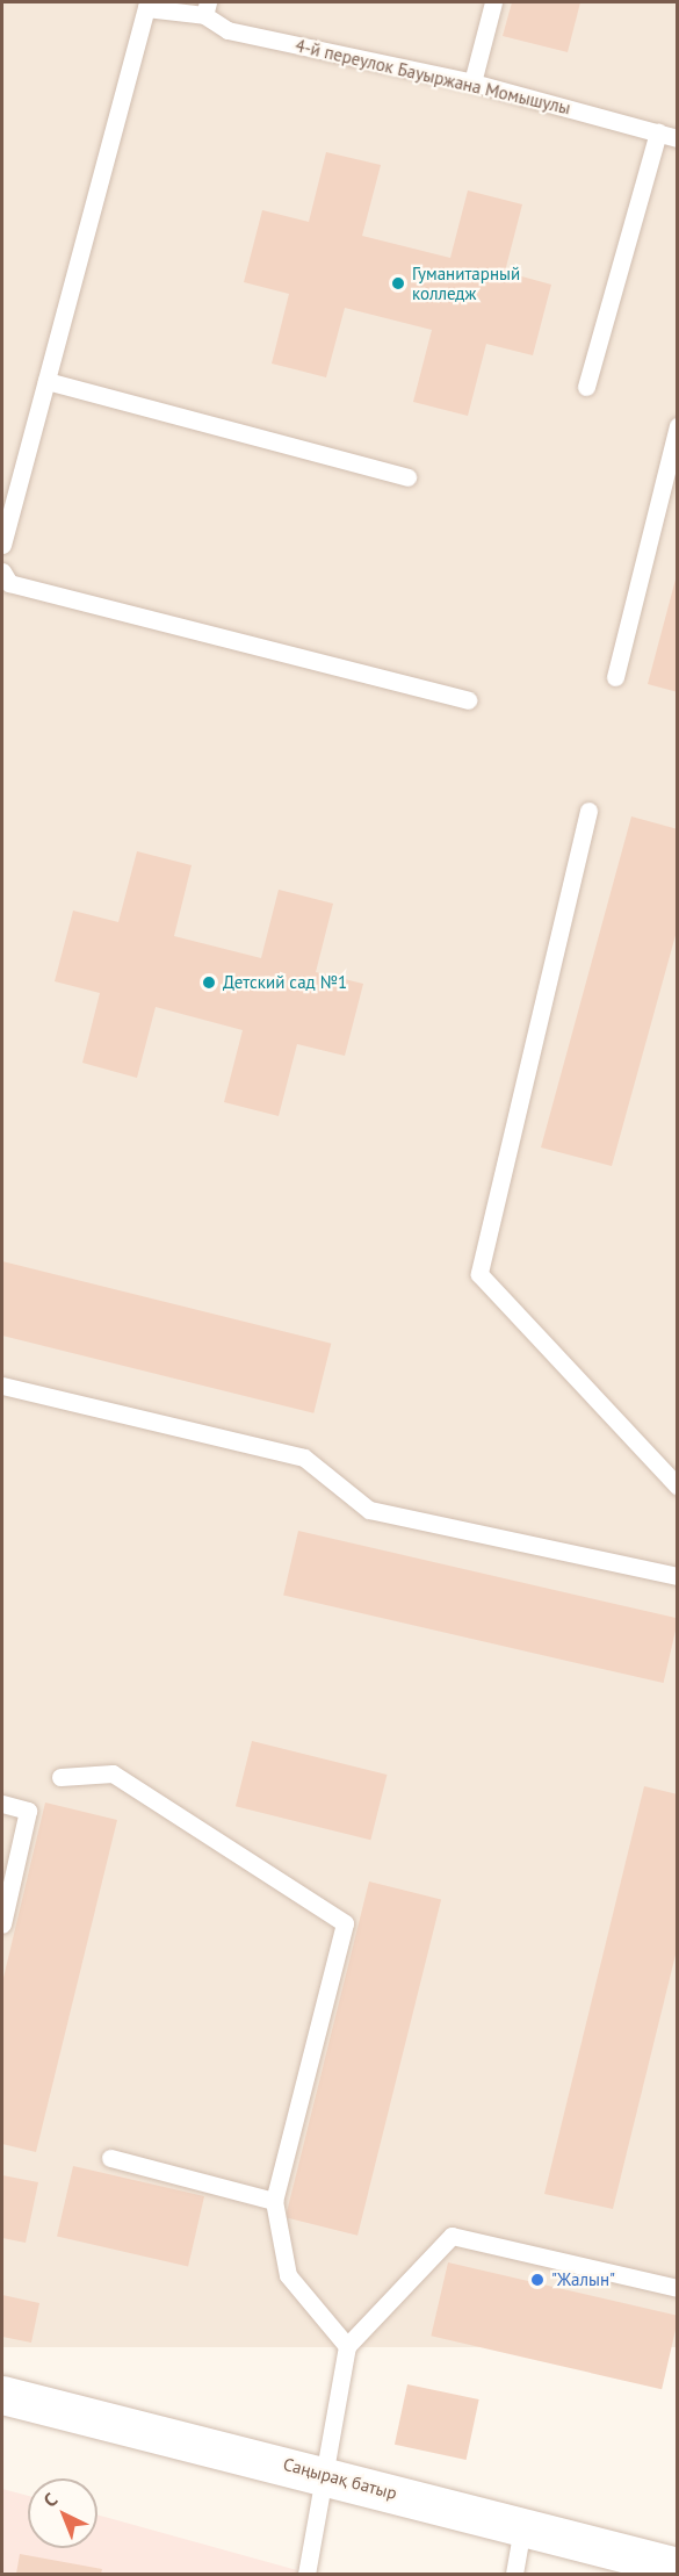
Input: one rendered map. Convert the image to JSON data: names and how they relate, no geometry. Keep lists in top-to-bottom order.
{
  "streets": {
    "street": ["Саңырақ батыр"],
    "lane": ["4-й переулок Бауыржана Момышулы"]
  },
  "places": ["Гуманитарный колледж", "Детский сад №1", "\"Жалын\""],
  "north": "top left"
}
